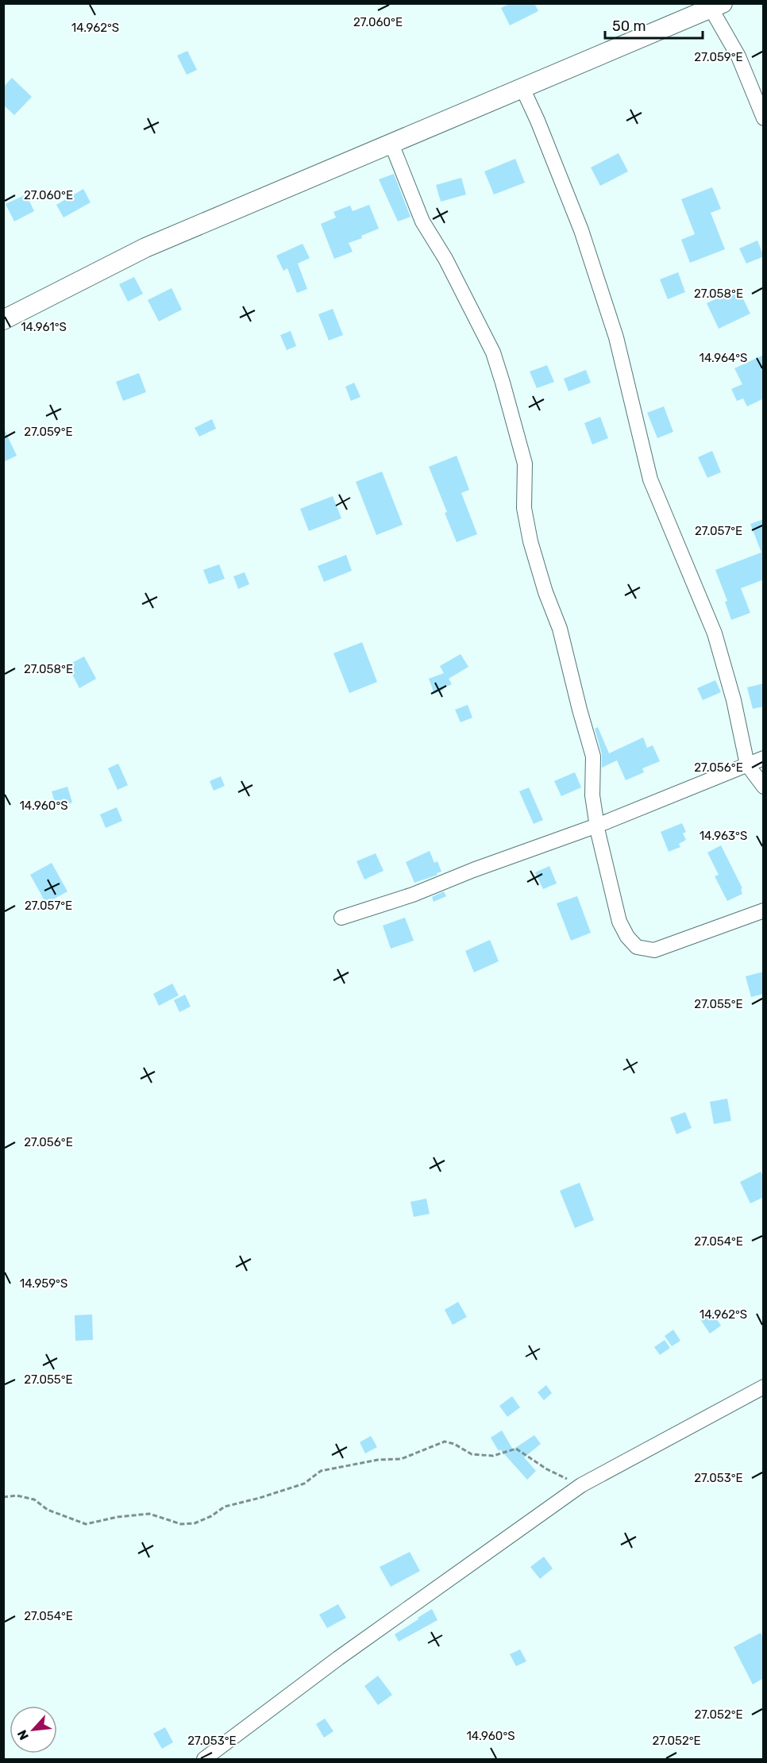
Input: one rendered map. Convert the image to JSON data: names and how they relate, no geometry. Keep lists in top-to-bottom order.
{
  "scale_bar": "50 m",
  "north": "bottom left",
  "coordinates": [
    "27.060°E",
    "14.962°S",
    "27.059°E",
    "27.058°E",
    "14.961°S",
    "14.964°S",
    "27.057°E",
    "27.056°E",
    "14.960°S",
    "14.963°S",
    "27.055°E",
    "27.054°E",
    "14.959°S",
    "27.053°E",
    "27.052°E"
  ]
}
